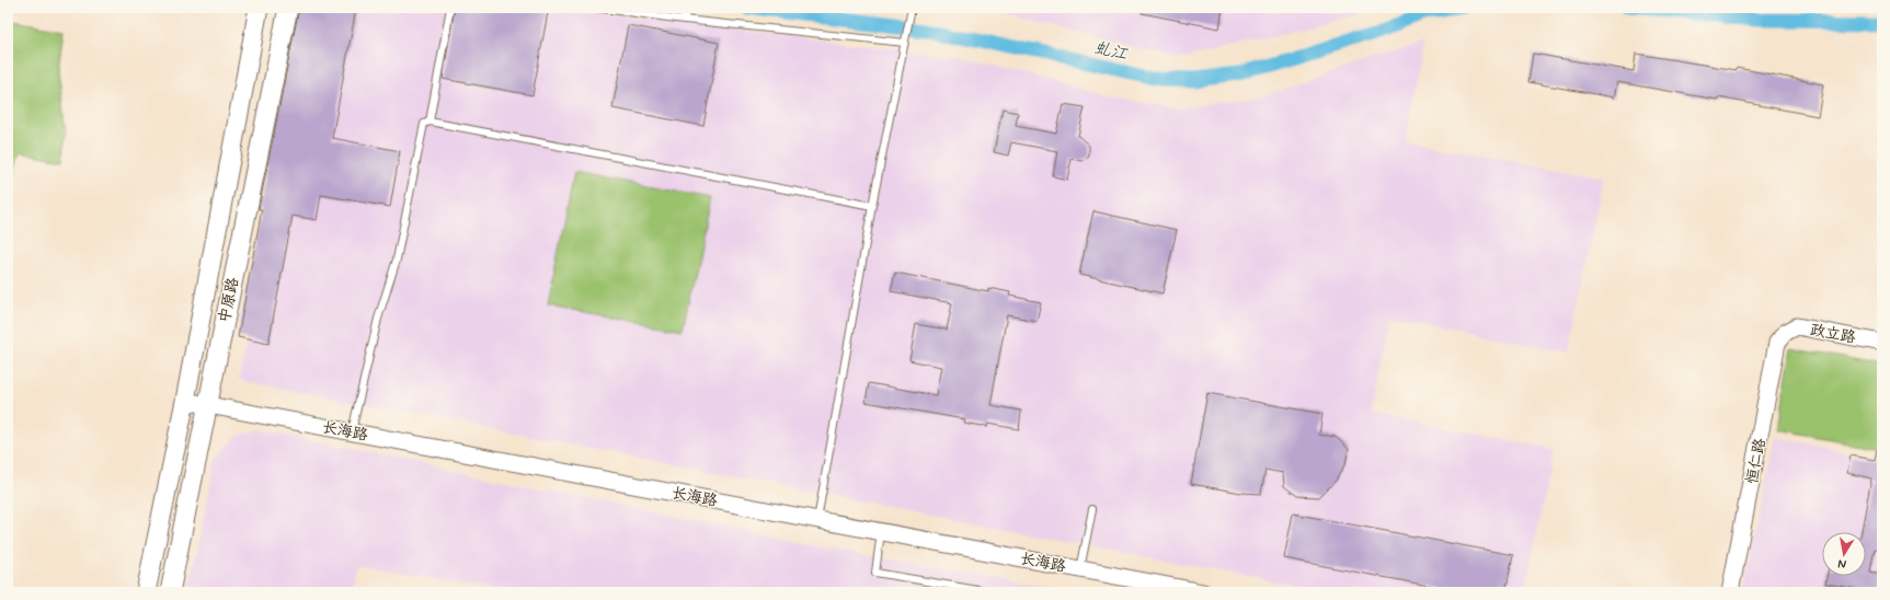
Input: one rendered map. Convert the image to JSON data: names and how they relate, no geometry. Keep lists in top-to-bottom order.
{
  "streets": {
    "main road": ["中原路"],
    "street": ["政立路", "长海路", "恒仁路"]
  },
  "crossings": [
    ["中原路", "长海路"],
    ["政立路", "恒仁路"]
  ],
  "water": ["虬江"],
  "north": "bottom"
}
